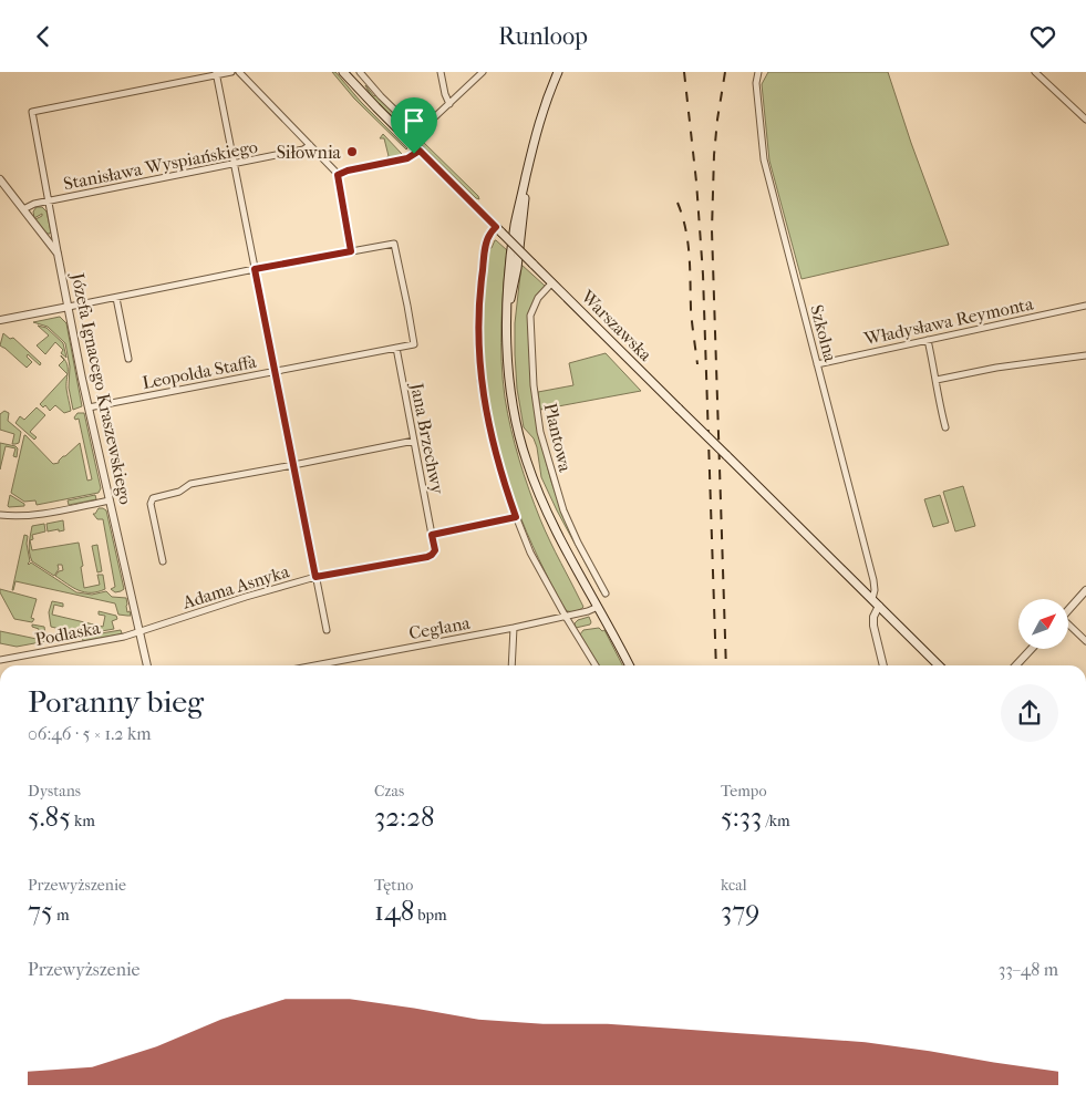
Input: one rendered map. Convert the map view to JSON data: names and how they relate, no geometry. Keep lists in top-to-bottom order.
{
  "streets": {
    "main road": ["Warszawska"],
    "street": [
      "Stanisława Wyspiańskiego",
      "Władysława Reymonta",
      "Szkolna",
      "Leopolda Staffa",
      "Józefa Ignacego Kraszewskiego",
      "Plantowa",
      "Jana Brzechwy",
      "Adama Asnyka",
      "Ceglana",
      "Podlaska"
    ]
  },
  "crossings": [
    ["Stanisława Wyspiańskiego", "Józefa Ignacego Kraszewskiego"],
    ["Władysława Reymonta", "Szkolna"],
    ["Warszawska", "Szkolna"],
    ["Warszawska", "Plantowa"],
    ["Leopolda Staffa", "Józefa Ignacego Kraszewskiego"],
    ["Leopolda Staffa", "Jana Brzechwy"],
    ["Józefa Ignacego Kraszewskiego", "Adama Asnyka"],
    ["Józefa Ignacego Kraszewskiego", "Podlaska"],
    ["Jana Brzechwy", "Adama Asnyka"],
    ["Adama Asnyka", "Podlaska"]
  ],
  "places": ["Siłownia"],
  "north": "top right",
  "page": {
    "header": "Runloop",
    "heading": ["Poranny bieg", "06:46 · 5 × 1.2 km"],
    "stats": [
      ["Dystans", "5.85 km"],
      ["Czas", "32:28"],
      ["Tempo", "5:33 /km"],
      ["Przewyższenie", "75 m"],
      ["Tętno", "148 bpm"],
      ["kcal", "379"]
    ],
    "chart": ["Przewyższenie", "33–48 m"]
  }
}
